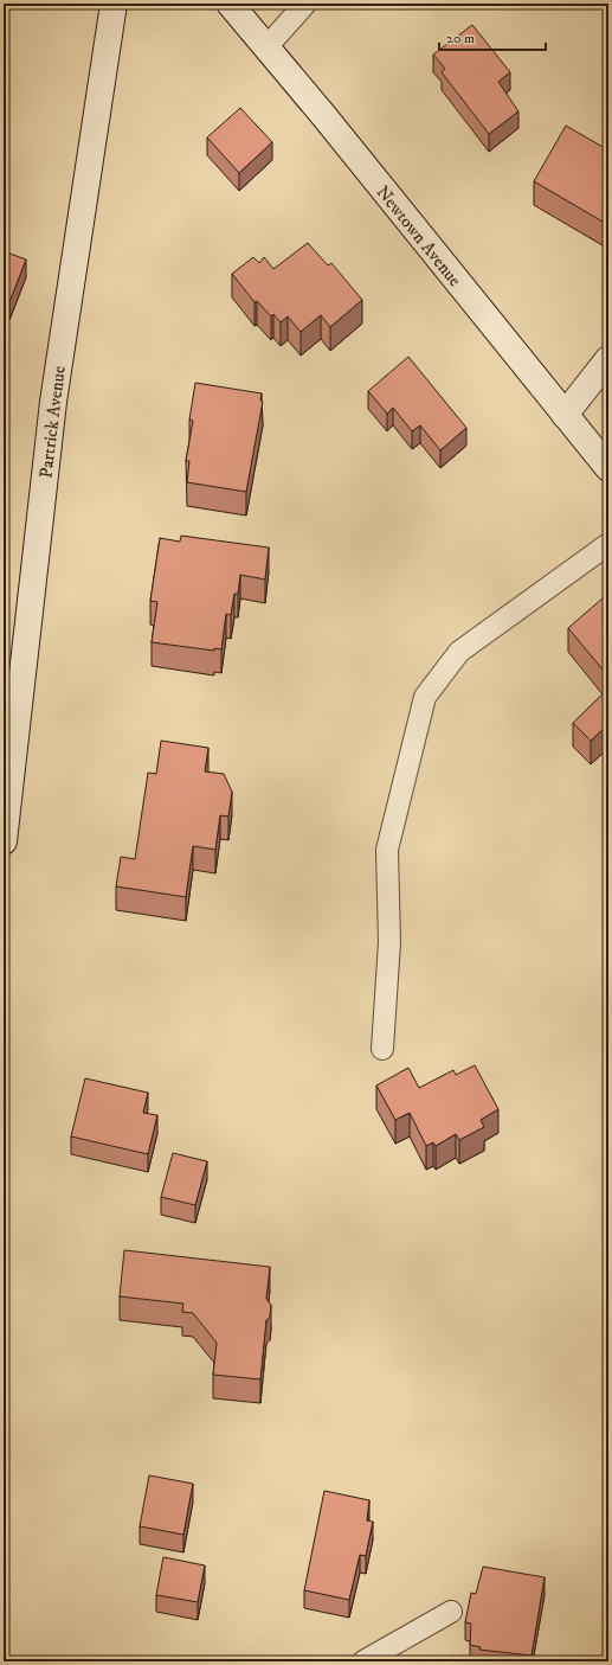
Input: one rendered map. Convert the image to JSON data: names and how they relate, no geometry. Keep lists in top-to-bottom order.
{
  "streets": {
    "street": ["Newtown Avenue", "Partrick Avenue"]
  },
  "scale_bar": "20 m"
}
